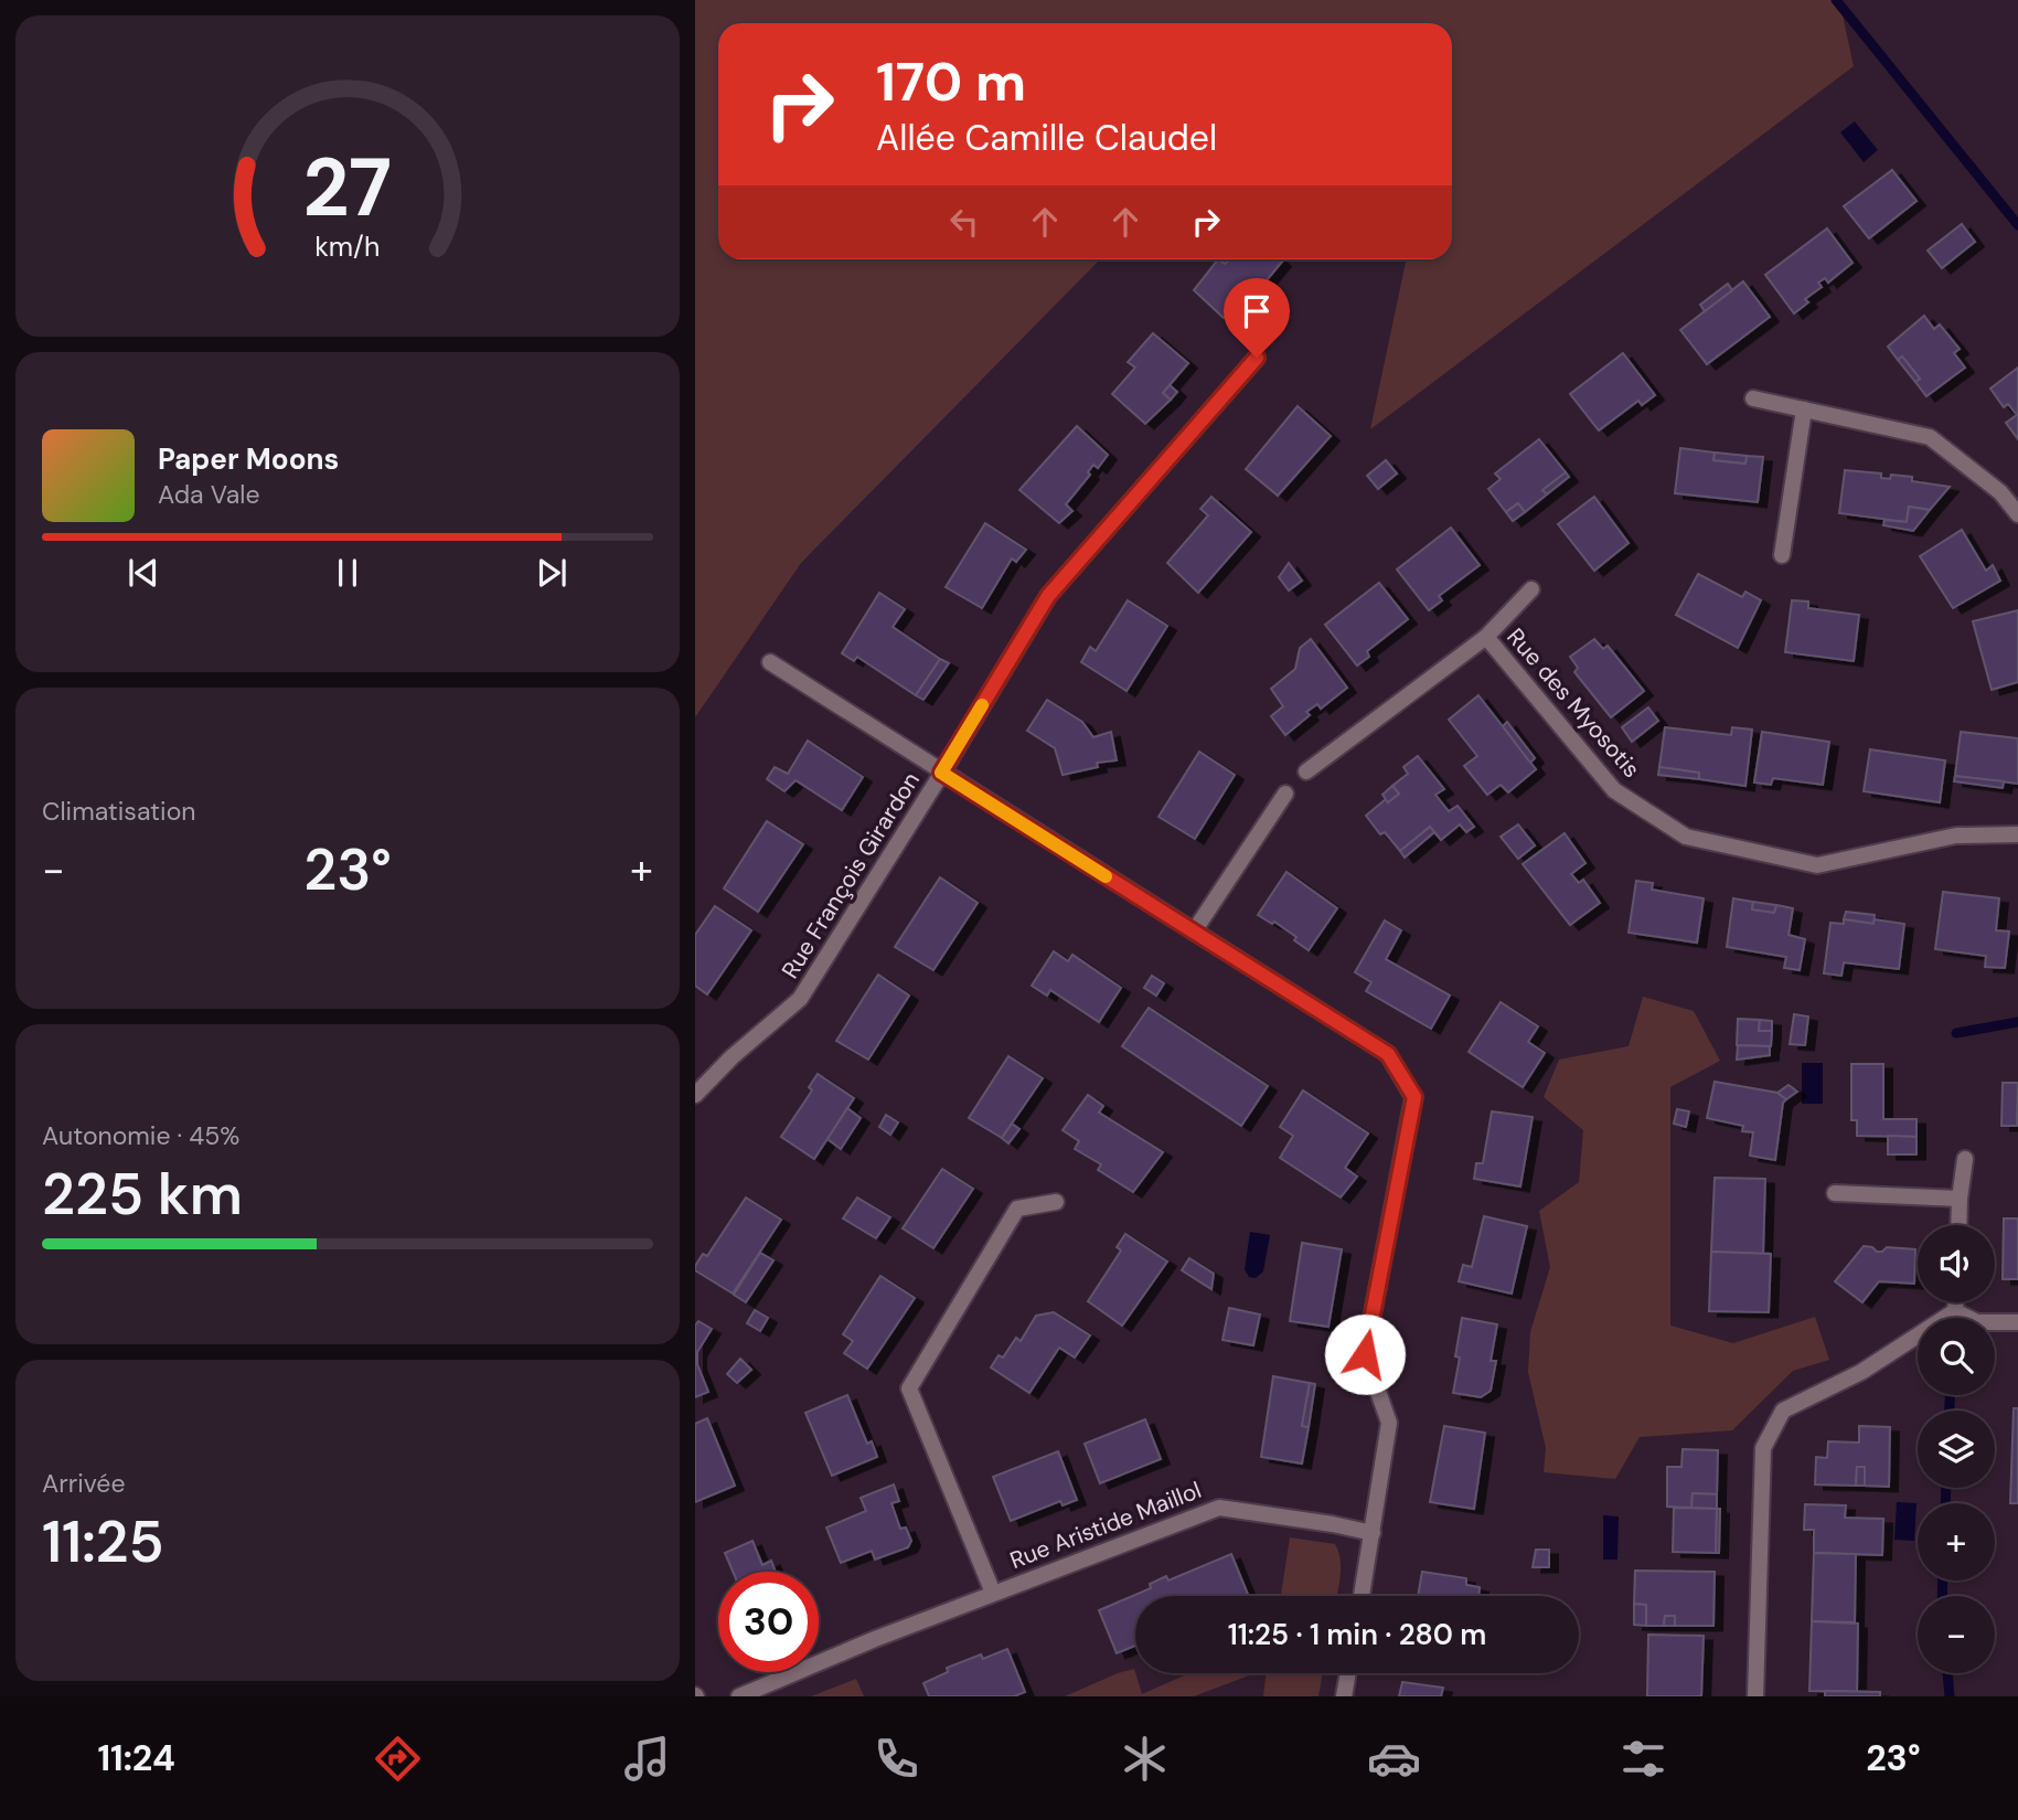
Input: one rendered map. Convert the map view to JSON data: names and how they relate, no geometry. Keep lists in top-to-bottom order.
{
  "streets": {
    "street": ["Rue des Myosotis", "Rue François Girardon", "Rue Aristide Maillol"]
  },
  "crossings": [
    ["Rue François Girardon", "Rue Aristide Maillol"]
  ],
  "page": {
    "turn": ["170 m", "Allée Camille Claudel"],
    "song": ["Paper Moons", "Ada Vale"],
    "tile": [
      "Climatisation",
      ["Autonomie · 45%", "225 km"],
      ["Arrivée", "11:25"]
    ],
    "heat": ["−", "23°", "+"],
    "map_buttons": ["+", "−"],
    "limit": "30",
    "trip": "11:25 · 1 min · 280 m",
    "tabs": ["11:24", "23°"],
    "gauge": ["27", "km/h"]
  }
}
